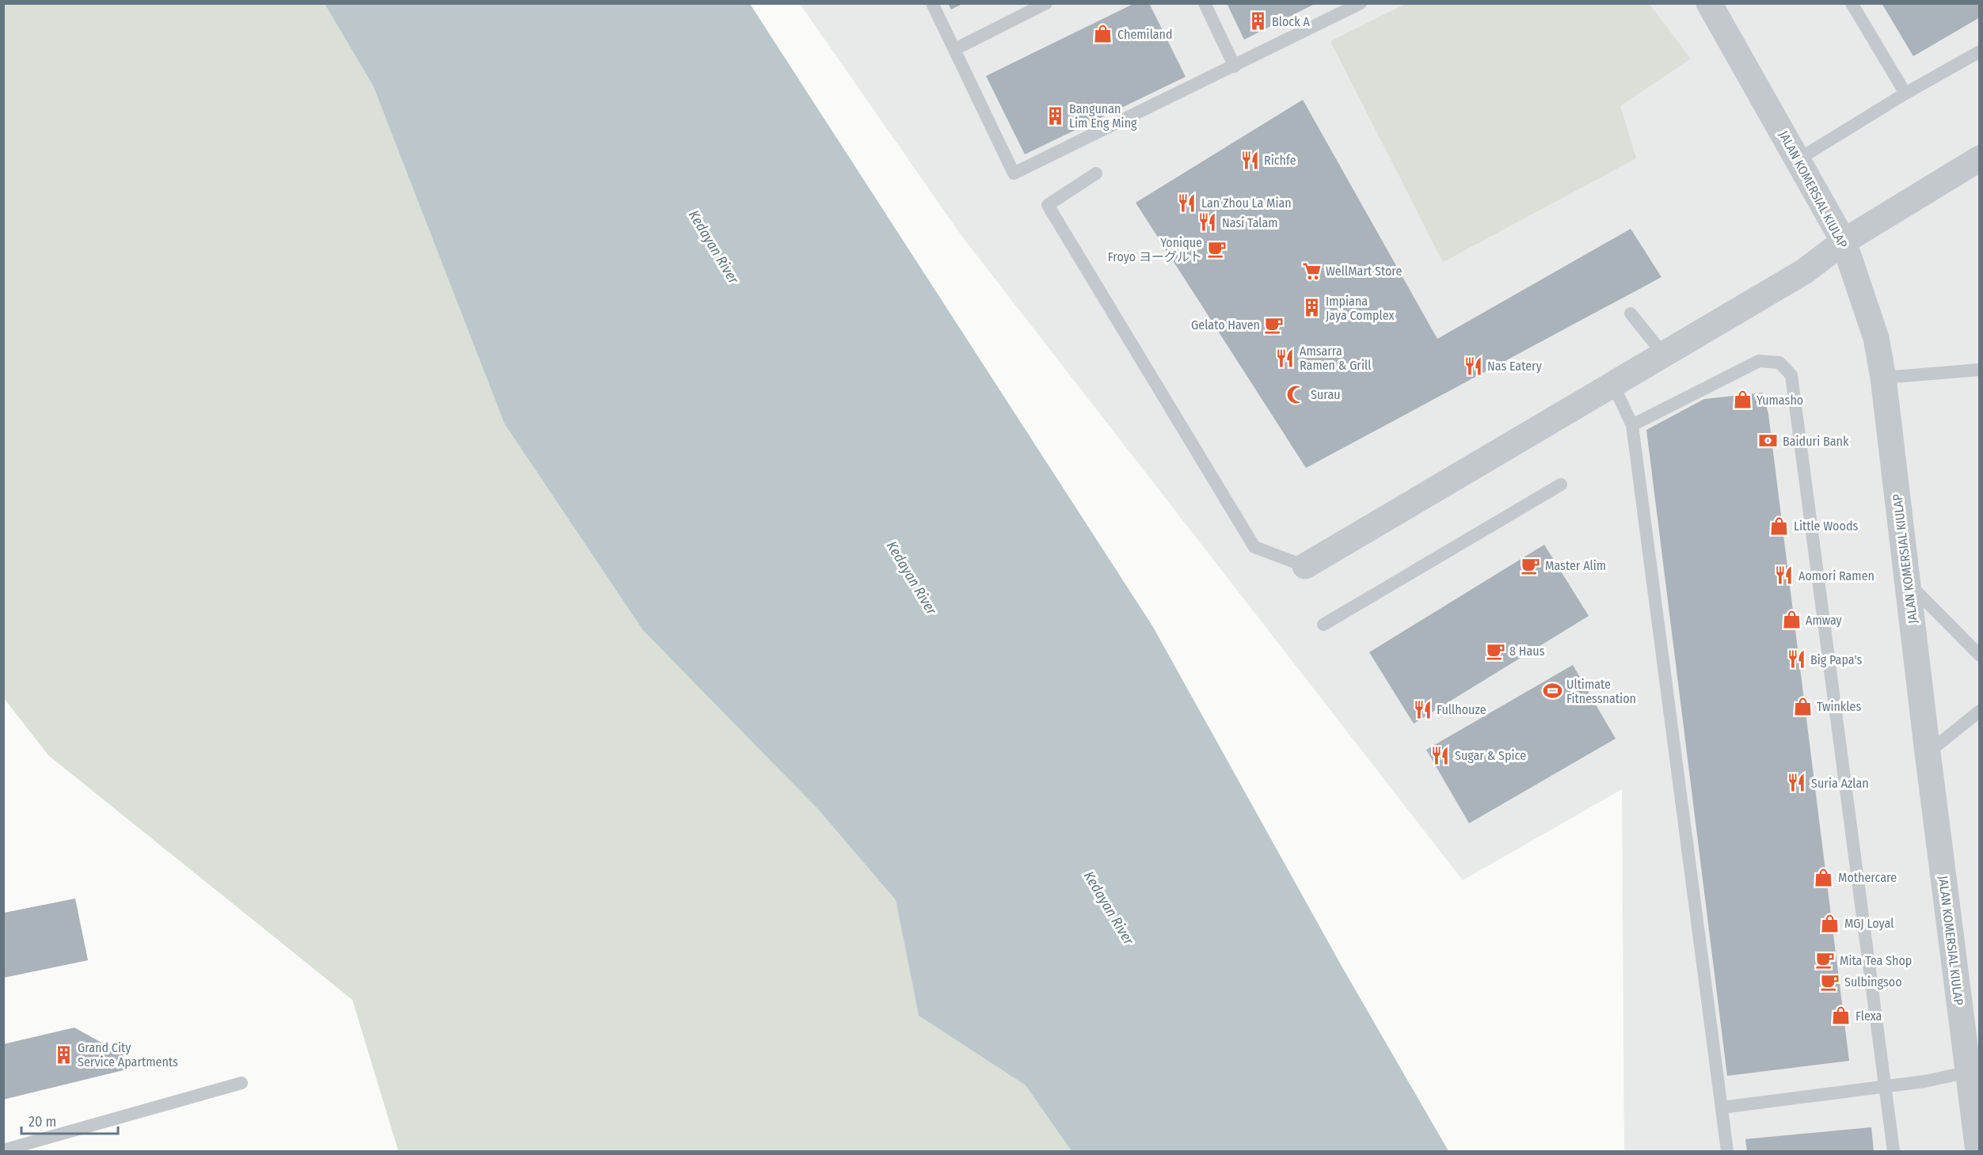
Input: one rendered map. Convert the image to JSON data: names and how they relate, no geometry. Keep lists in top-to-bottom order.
{
  "streets": {
    "street": ["JALAN KOMERSIAL KIULAP"]
  },
  "water": ["Kedayan River"],
  "places": {
    "building": [
      "Block A",
      "Bangunan Lim Eng Ming",
      "Impiana Jaya Complex",
      "Grand City Service Apartments"
    ],
    "shop": [
      "Chemiland",
      "Yumasho",
      "Little Woods",
      "Amway",
      "Twinkles",
      "Mothercare",
      "MGJ Loyal",
      "Flexa"
    ],
    "restaurant": [
      "Richfe",
      "Lan Zhou La Mian",
      "Nasi Talam",
      "Amsarra Ramen & Grill",
      "Nas Eatery",
      "Aomori Ramen",
      "Big Papa's",
      "Fullhouze",
      "Sugar & Spice",
      "Suria Azlan"
    ],
    "cafe": [
      "Yonique Froyo ヨーグルト",
      "Gelato Haven",
      "Master Alim",
      "8 Haus",
      "Mita Tea Shop",
      "Sulbingsoo"
    ],
    "supermarket": ["WellMart Store"],
    "mosque": ["Surau"],
    "bank": ["Baiduri Bank"],
    "sports": ["Ultimate Fitnessnation"]
  },
  "scale_bar": "20 m"
}
